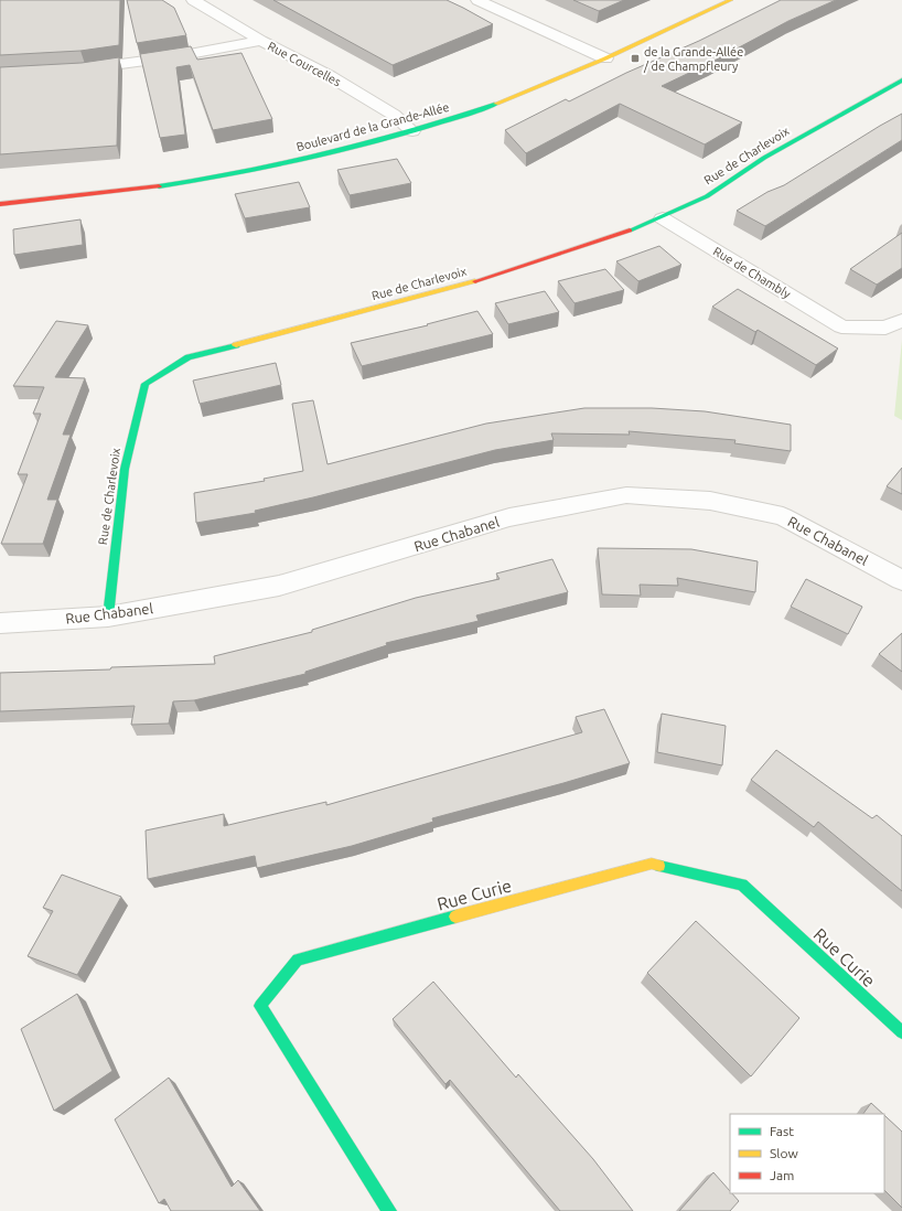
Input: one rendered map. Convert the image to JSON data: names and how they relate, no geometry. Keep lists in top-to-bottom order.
{
  "streets": {
    "street": [
      "Rue Courcelles",
      "Boulevard de la Grande-Allée",
      "Rue de Charlevoix",
      "Rue de Chambly",
      "Rue Chabanel",
      "Rue Curie"
    ]
  },
  "crossings": [
    ["Rue Courcelles", "Boulevard de la Grande-Allée"],
    ["Rue de Charlevoix", "Rue de Chambly"],
    ["Rue de Charlevoix", "Rue Chabanel"]
  ],
  "places": {
    "transit": ["de la Grande-Allée / de Champfleury"]
  },
  "legend": ["Fast", "Slow", "Jam"]
}
